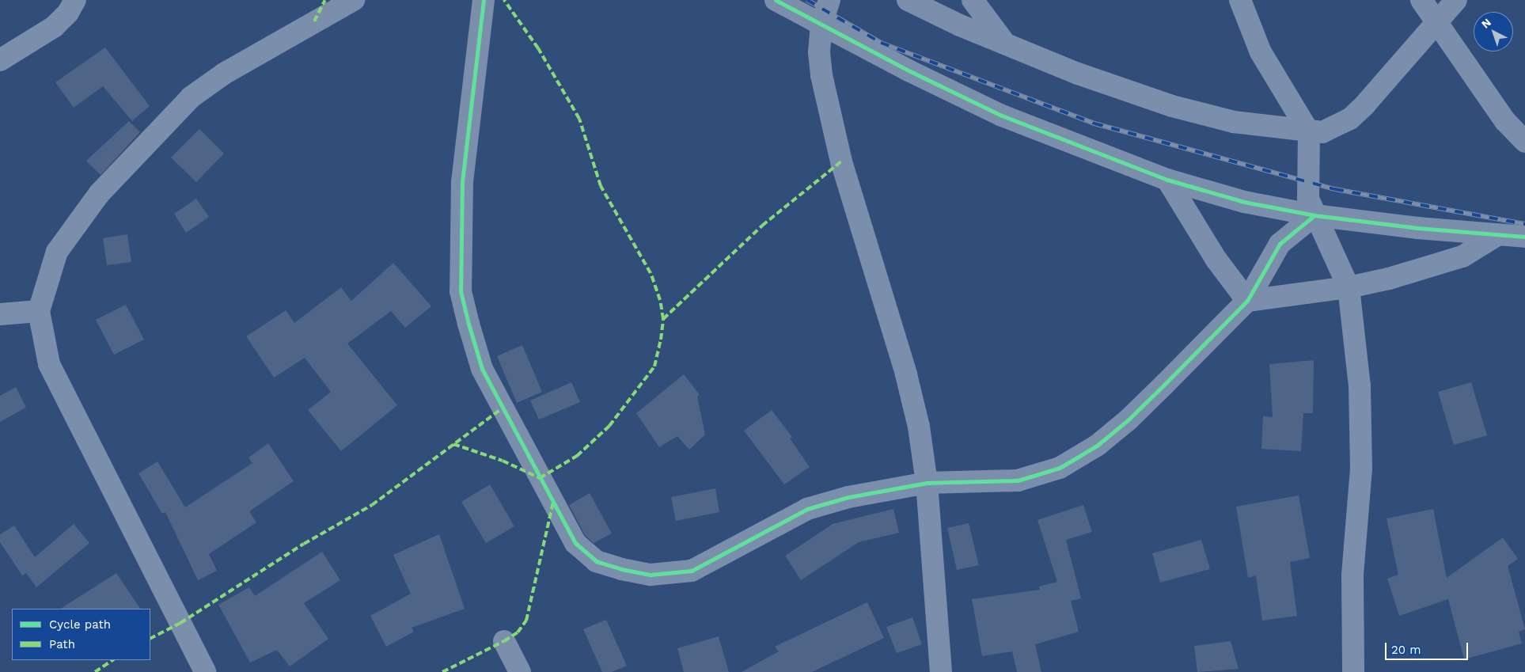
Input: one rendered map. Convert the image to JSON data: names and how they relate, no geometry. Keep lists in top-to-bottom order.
{
  "legend": ["Cycle path", "Path"],
  "scale_bar": "20 m",
  "north": "top left"
}
